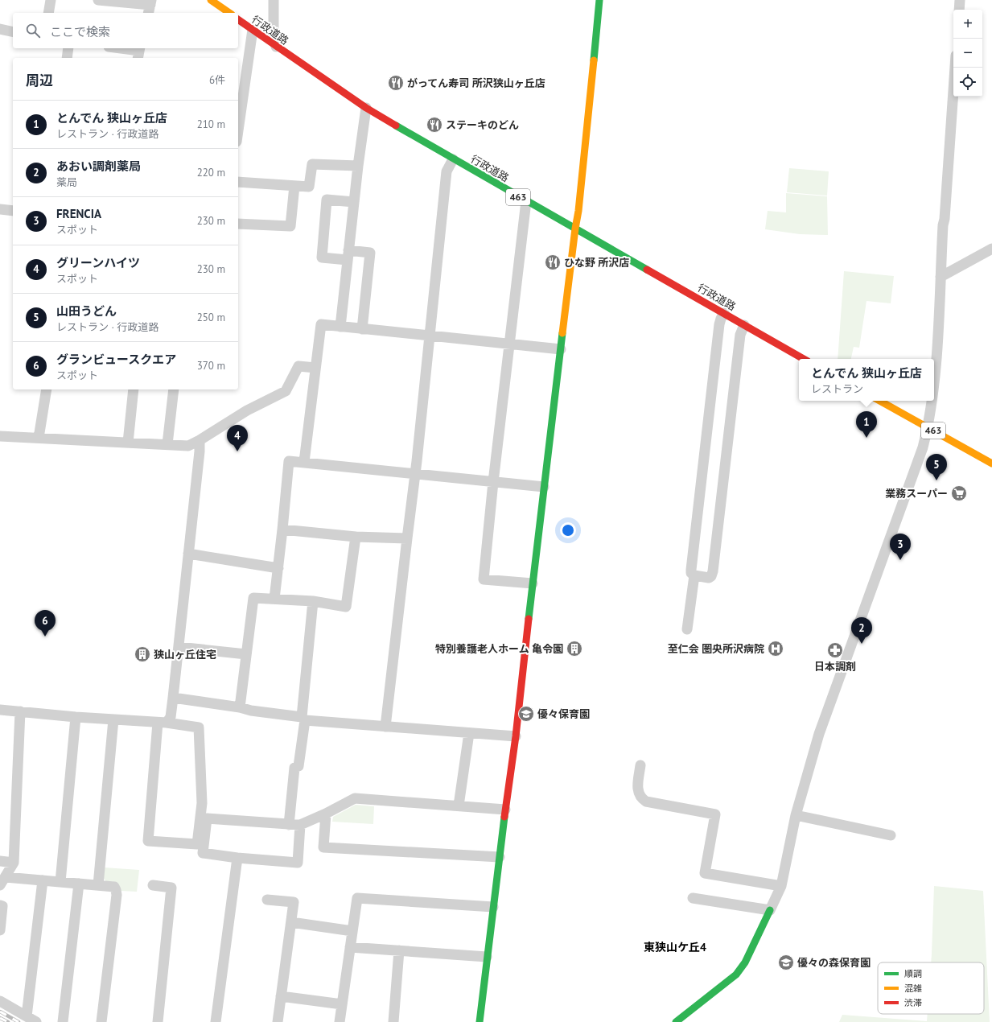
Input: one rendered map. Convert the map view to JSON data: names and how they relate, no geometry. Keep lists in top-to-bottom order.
{
  "streets": {
    "main road": ["行政道路", "463"]
  },
  "districts": ["東狭山ケ丘4"],
  "places": {
    "restaurant": ["がってん寿司 所沢狭山ヶ丘店", "ステーキのどん", "ひな野 所沢店"],
    "supermarket": ["業務スーパー"],
    "building": ["特別養護老人ホーム 亀令園", "狭山ヶ丘住宅"],
    "hospital": ["至仁会 圏央所沢病院"],
    "pharmacy": ["日本調剤"],
    "school or university": ["優々保育園", "優々の森保育園"]
  },
  "legend": ["順調", "混雑", "渋滞"],
  "page": {
    "map_buttons": ["+", "−"],
    "search": "ここで検索",
    "heading": ["周辺", "6件"],
    "list": [
      {
        "mark": "1",
        "name": "とんでん 狭山ヶ丘店",
        "note": "レストラン · 行政道路",
        "value": "210 m"
      },
      {
        "mark": "2",
        "name": "あおい調剤薬局",
        "note": "薬局",
        "value": "220 m"
      },
      {
        "mark": "3",
        "name": "FRENCIA",
        "note": "スポット",
        "value": "230 m"
      },
      {
        "mark": "4",
        "name": "グリーンハイツ",
        "note": "スポット",
        "value": "230 m"
      },
      {
        "mark": "5",
        "name": "山田うどん",
        "note": "レストラン · 行政道路",
        "value": "250 m"
      },
      {
        "mark": "6",
        "name": "グランビュースクエア",
        "note": "スポット",
        "value": "370 m"
      }
    ],
    "popup": ["とんでん 狭山ヶ丘店", "レストラン"],
    "pins": [
      "1",
      "4",
      "5",
      "3",
      "6",
      "2"
    ]
  }
}
